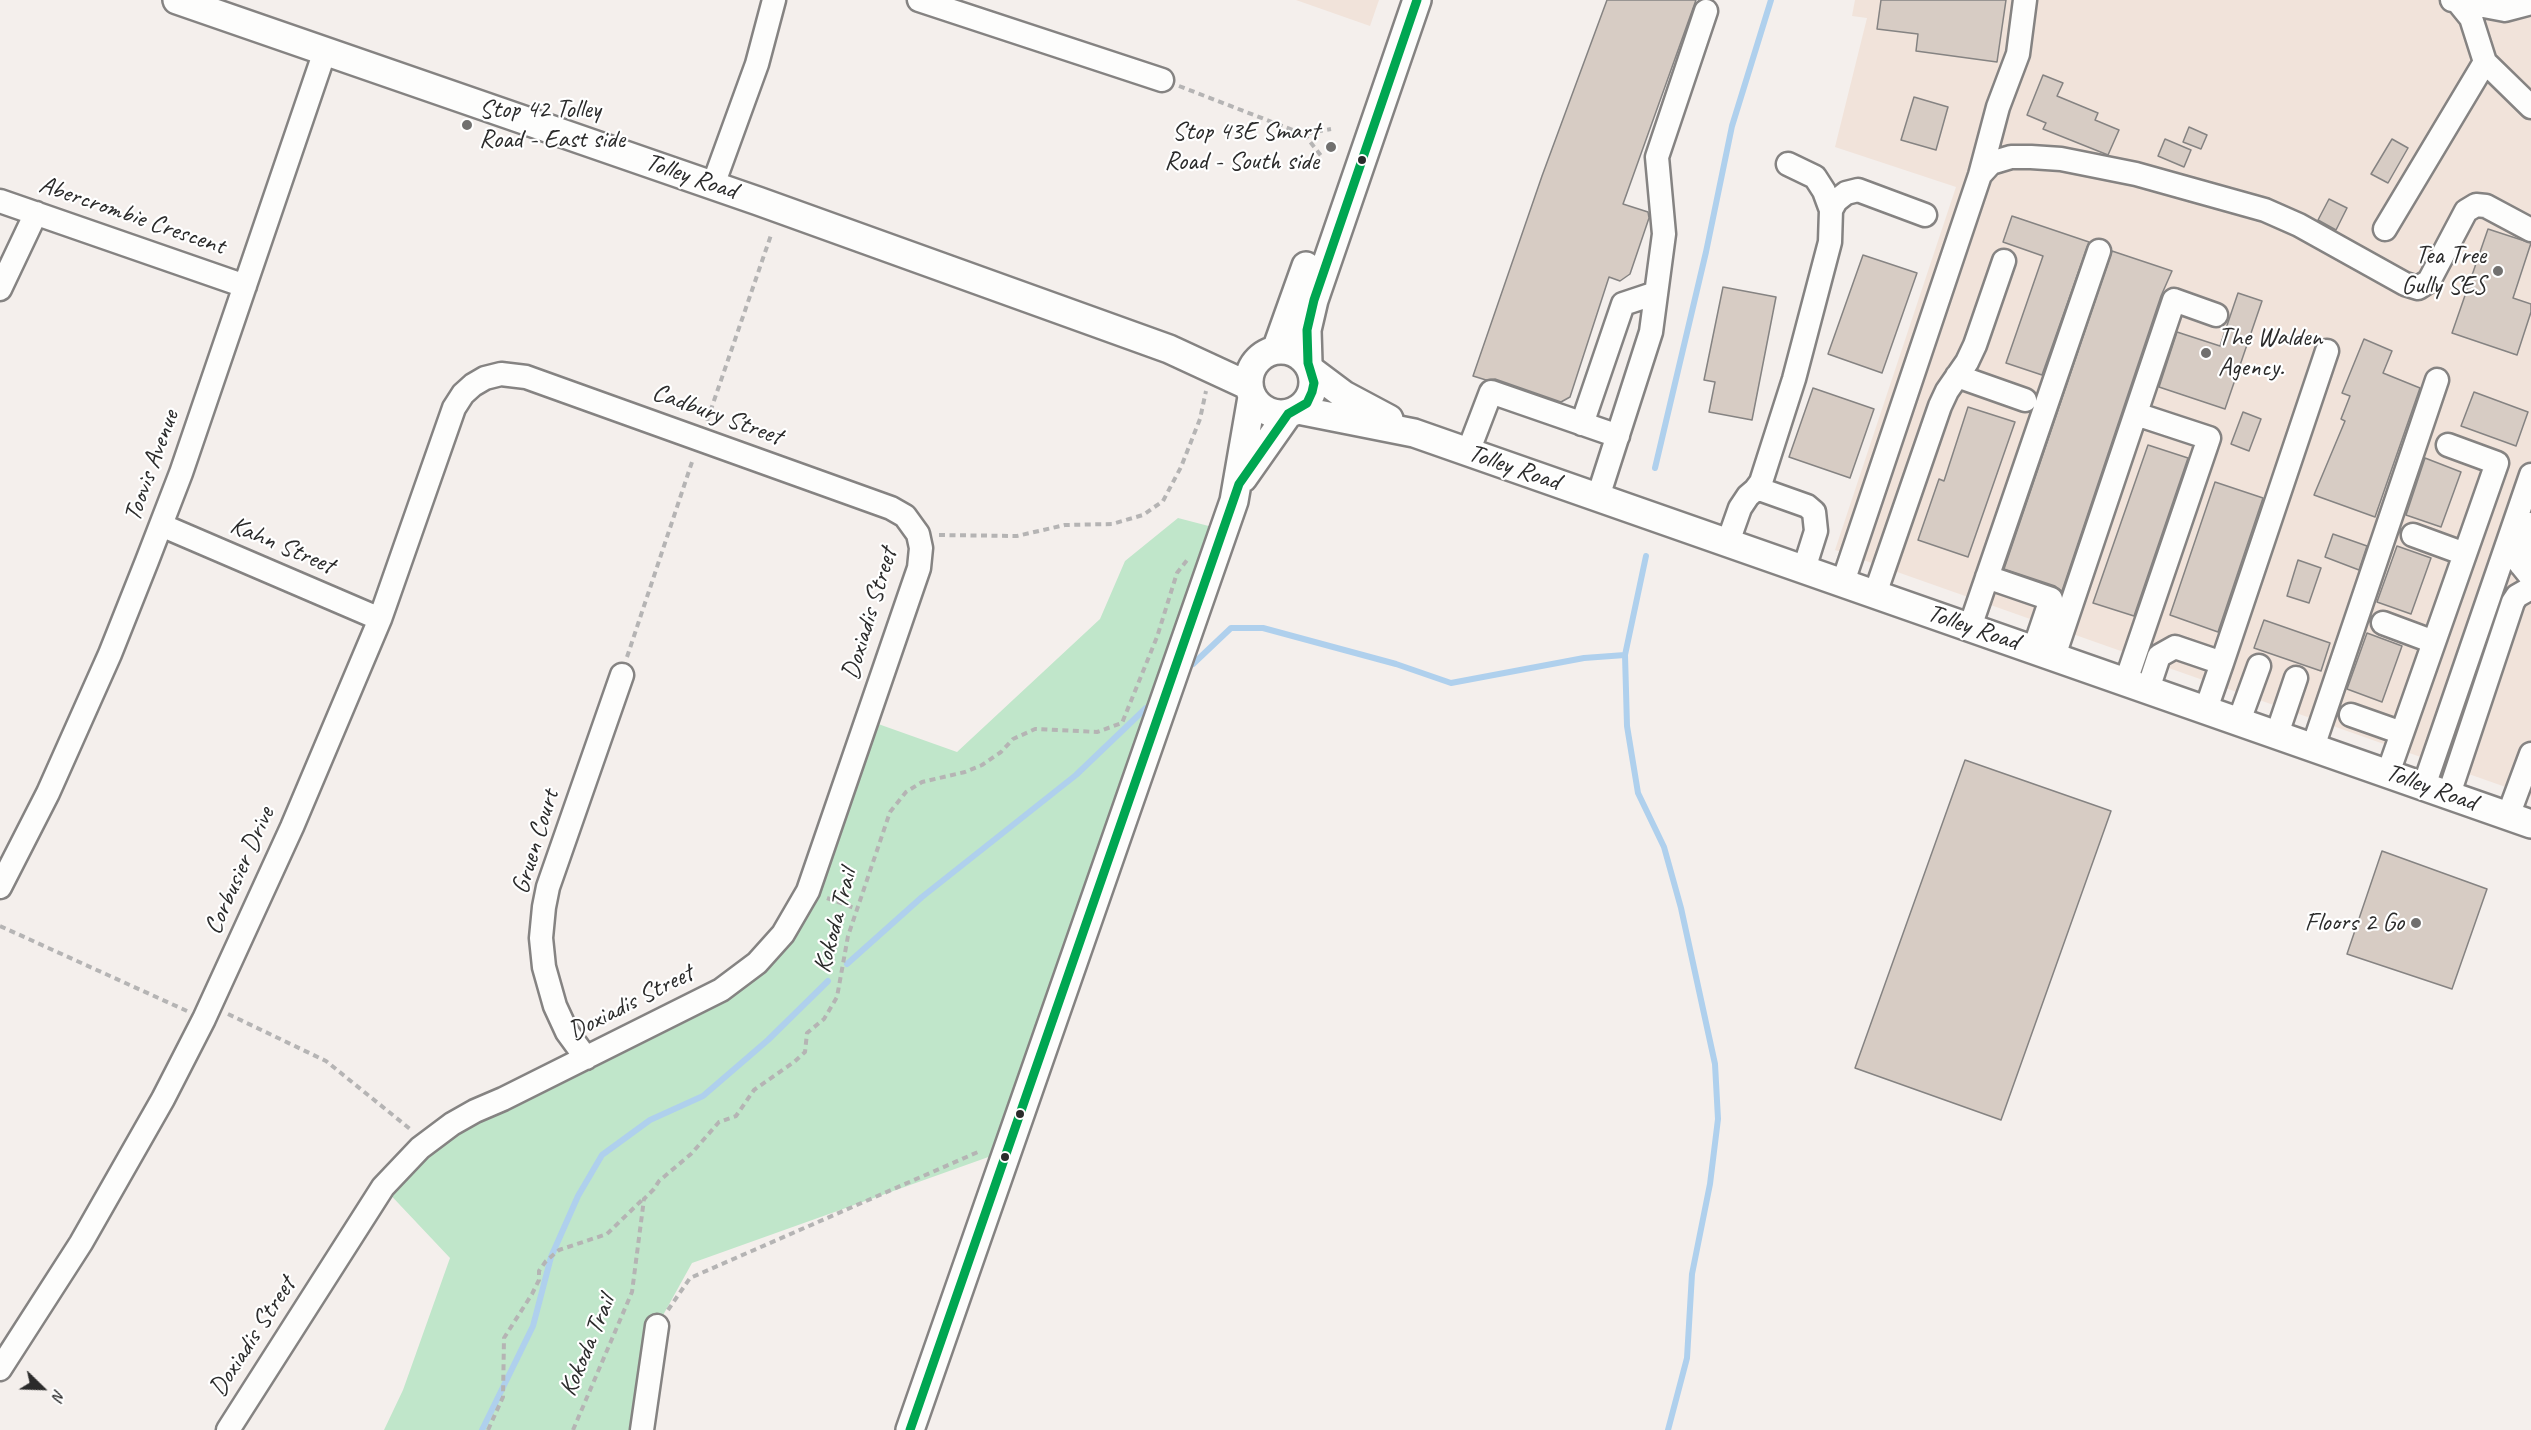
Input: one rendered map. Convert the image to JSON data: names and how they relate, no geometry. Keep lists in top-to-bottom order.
{
  "streets": {
    "main road": ["Tolley Road"],
    "street": [
      "Abercrombie Crescent",
      "Cadbury Street",
      "Toovis Avenue",
      "Kahn Street",
      "Doxiadis Street",
      "Gruen Court",
      "Corbusier Drive"
    ],
    "path": ["Kokoda Trail"]
  },
  "crossings": [
    ["Tolley Road", "Toovis Avenue"],
    ["Abercrombie Crescent", "Toovis Avenue"],
    ["Cadbury Street", "Doxiadis Street"],
    ["Cadbury Street", "Corbusier Drive"],
    ["Toovis Avenue", "Kahn Street"],
    ["Kahn Street", "Corbusier Drive"],
    ["Doxiadis Street", "Gruen Court"]
  ],
  "places": [
    "Stop 42 Tolley Road - East side",
    "Stop 43E Smart Road - South side",
    "Tea Tree Gully SES",
    "The Walden Agency.",
    "Floors 2 Go"
  ],
  "north": "bottom right"
}
